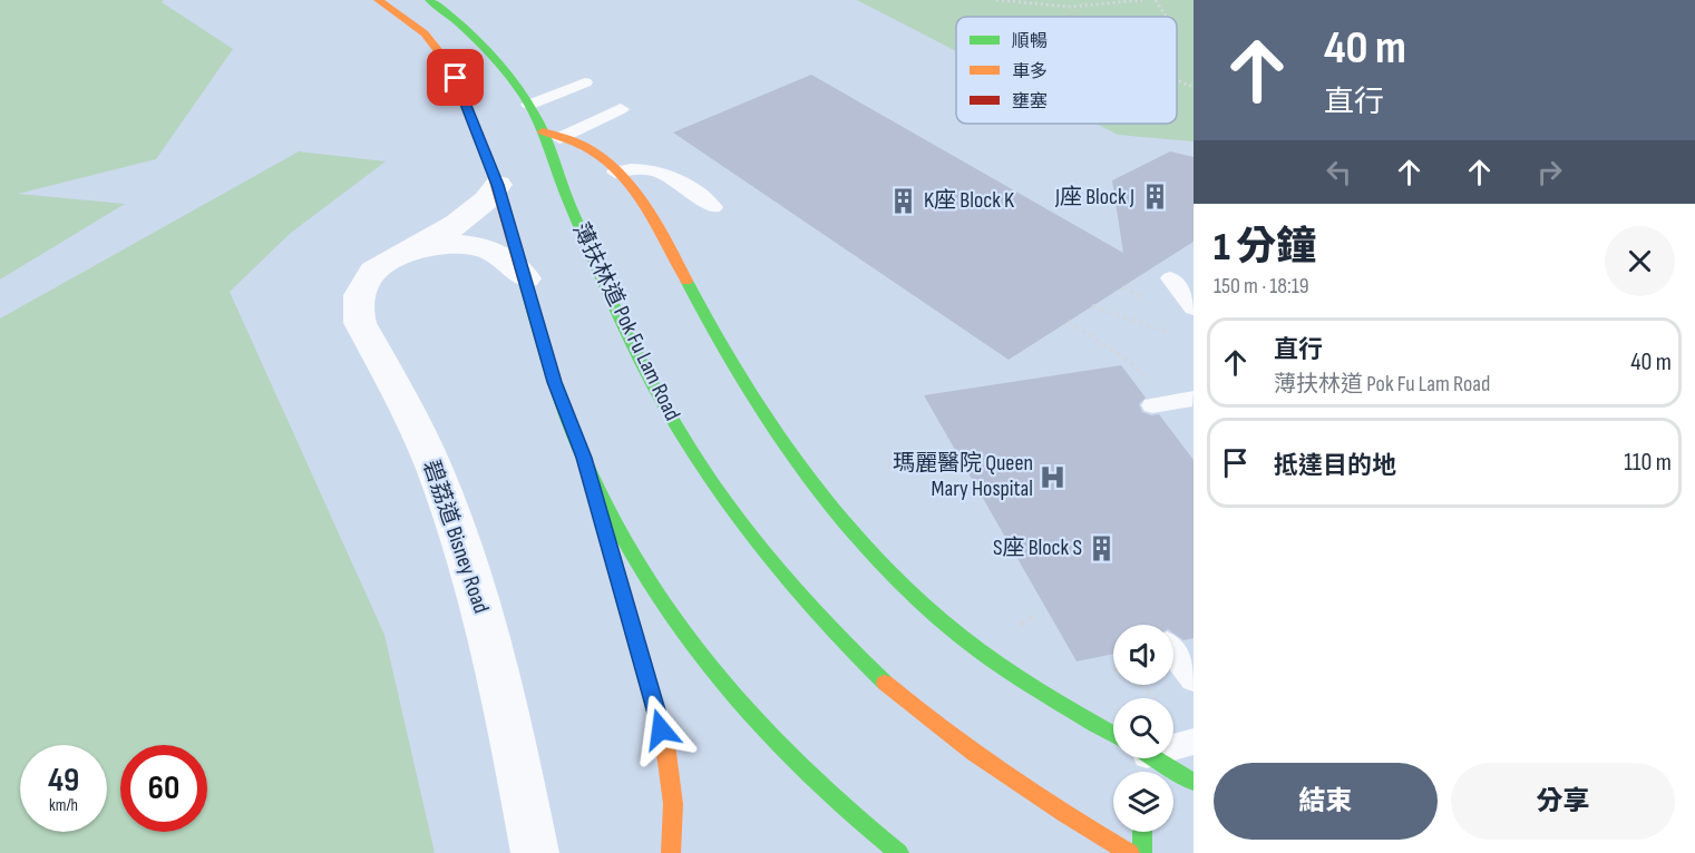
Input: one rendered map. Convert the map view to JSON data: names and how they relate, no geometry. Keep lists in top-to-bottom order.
{
  "streets": {
    "main road": ["薄扶林道 Pok Fu Lam Road"],
    "street": ["碧荔道 Bisney Road"]
  },
  "places": {
    "building": ["J座 Block J", "K座 Block K", "S座 Block S"],
    "hospital": ["瑪麗醫院 Queen Mary Hospital"]
  },
  "legend": ["順暢", "車多", "壅塞"],
  "page": {
    "turn": ["40 m", "直行"],
    "heading": ["1 分鐘", "150 m · 18:19"],
    "list": [
      {
        "name": "直行",
        "note": "薄扶林道 Pok Fu Lam Road",
        "value": "40 m"
      },
      {
        "name": "抵達目的地",
        "value": "110 m"
      }
    ],
    "speed": "49 km/h",
    "limit": "60",
    "buttons": ["結束", "分享"]
  }
}
